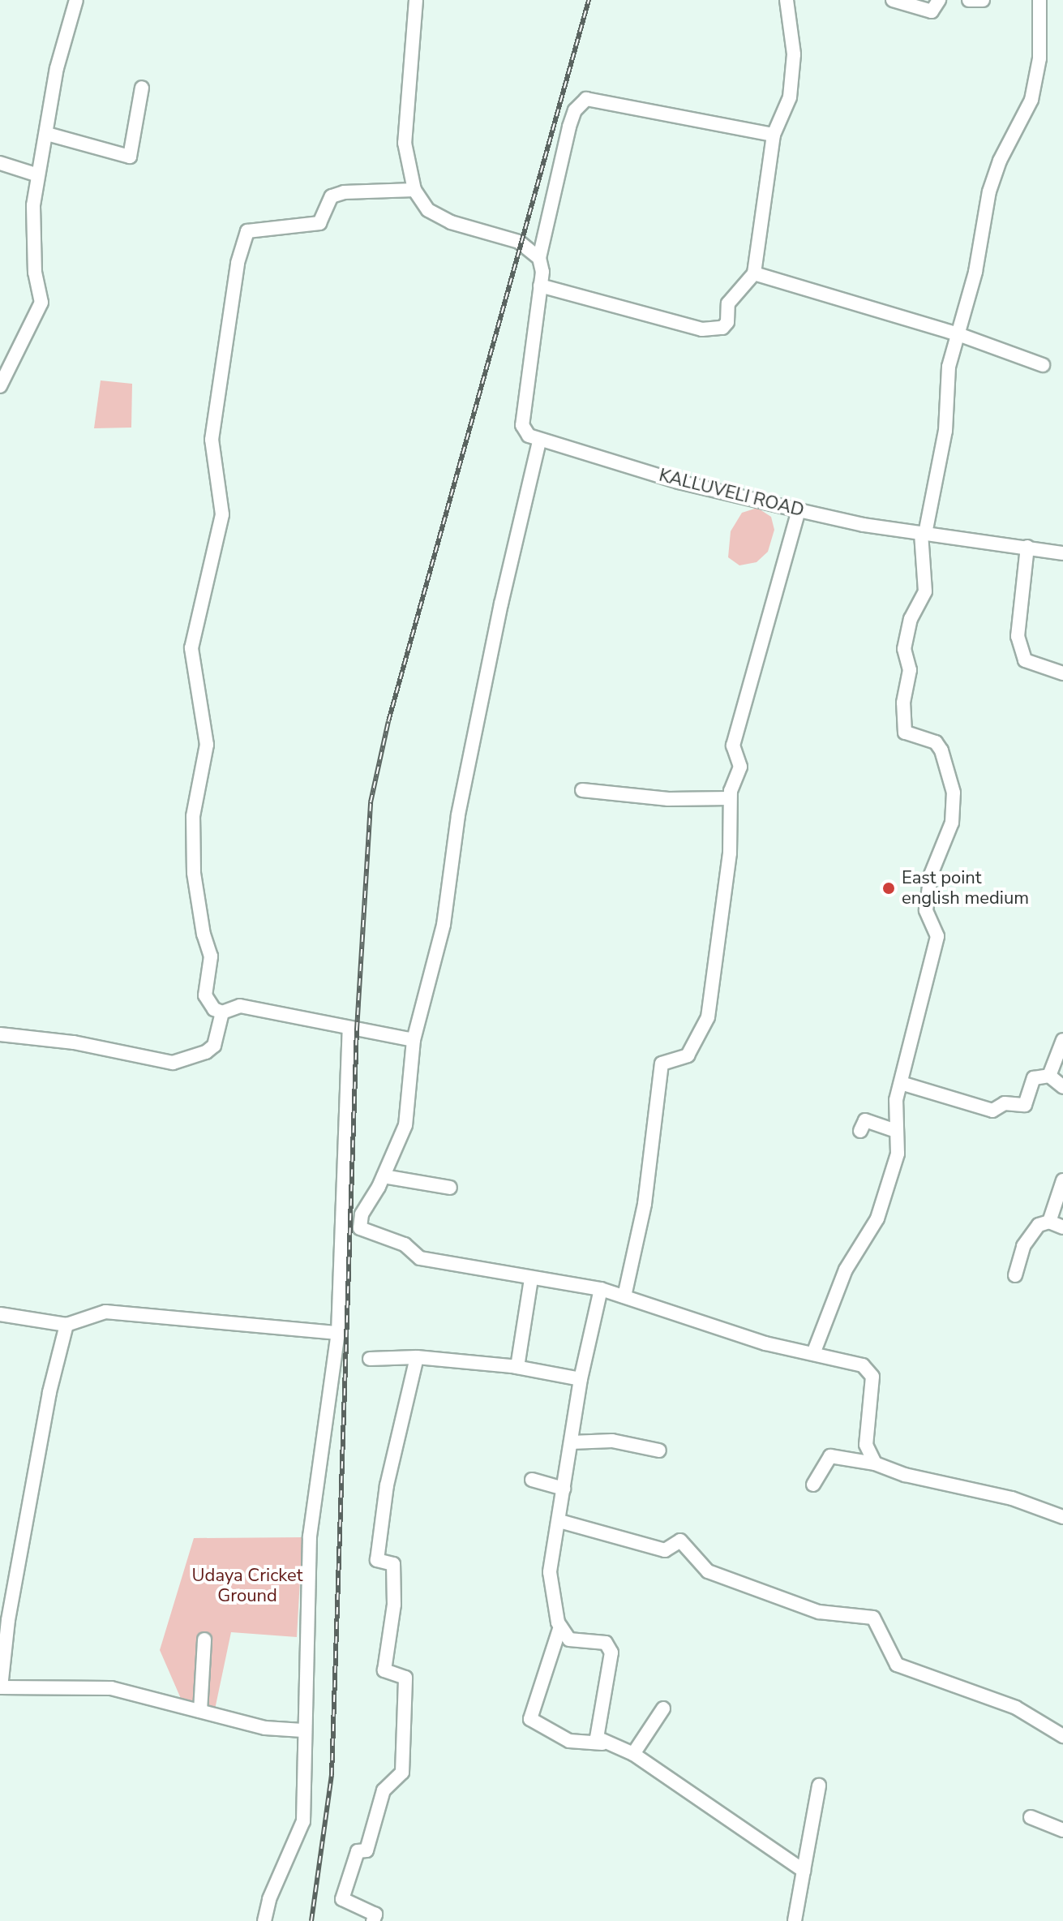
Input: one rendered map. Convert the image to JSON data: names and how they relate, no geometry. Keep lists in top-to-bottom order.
{
  "streets": {
    "street": ["KALLUVELI ROAD"]
  },
  "parks": ["Udaya Cricket Ground"],
  "places": ["East point english medium"]
}
